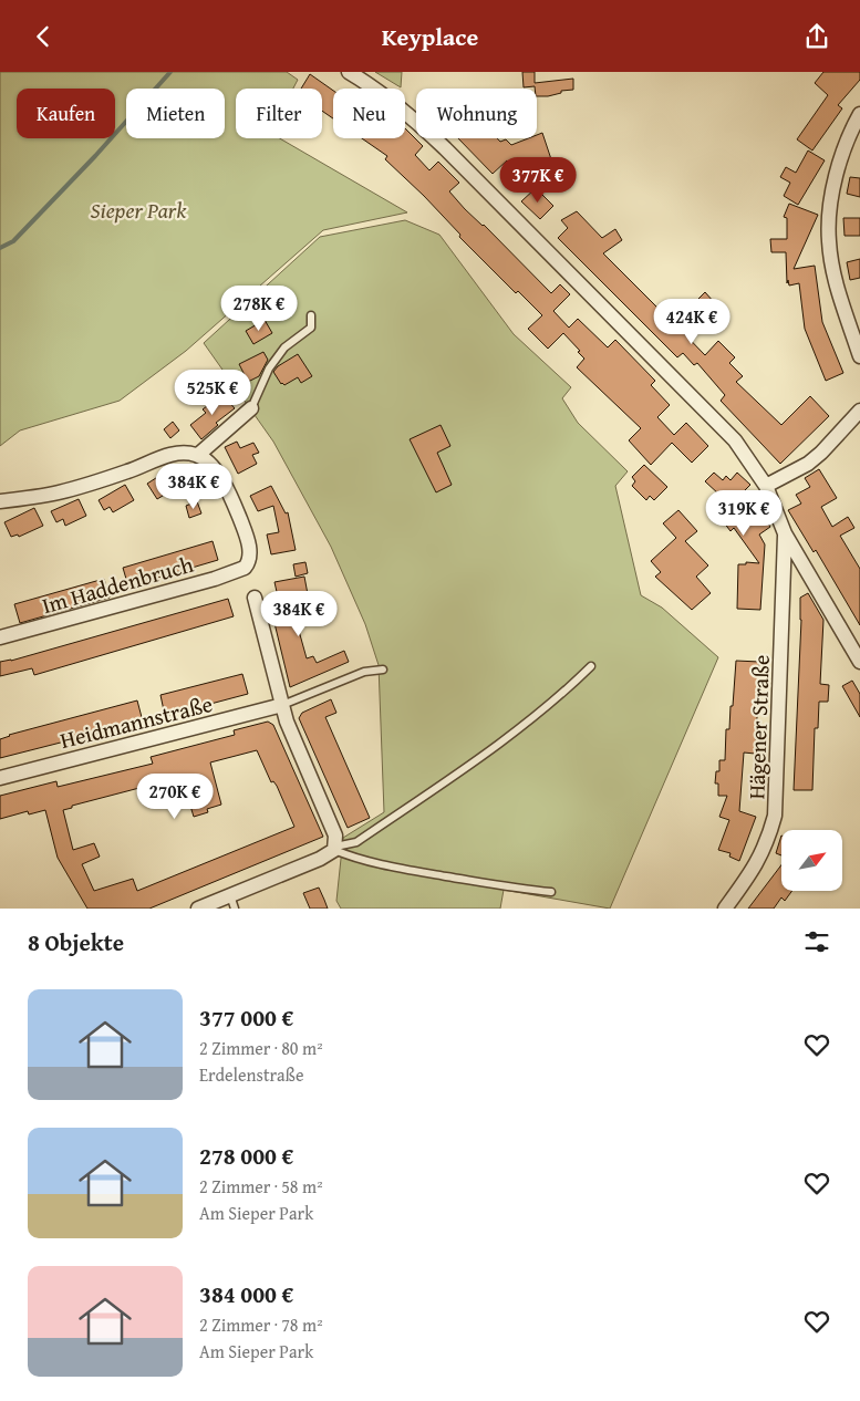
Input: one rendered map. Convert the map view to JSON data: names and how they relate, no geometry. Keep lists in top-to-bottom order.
{
  "streets": {
    "street": ["Im Haddenbruch", "Heidmannstraße", "Hägener Straße"]
  },
  "parks": ["Sieper Park"],
  "north": "top right",
  "page": {
    "header": "Keyplace",
    "chip": [
      "Kaufen",
      "Mieten",
      "Filter",
      "Neu",
      "Wohnung"
    ],
    "price": [
      "377K €",
      "278K €",
      "424K €",
      "525K €",
      "384K €",
      "319K €",
      "384K €",
      "270K €"
    ],
    "heading": "8 Objekte",
    "list": [
      {
        "name": "377 000 €",
        "note": "2 Zimmer · 80 m² · Erdelenstraße"
      },
      {
        "name": "278 000 €",
        "note": "2 Zimmer · 58 m² · Am Sieper Park"
      },
      {
        "name": "384 000 €",
        "note": "2 Zimmer · 78 m² · Am Sieper Park"
      }
    ]
  }
}
